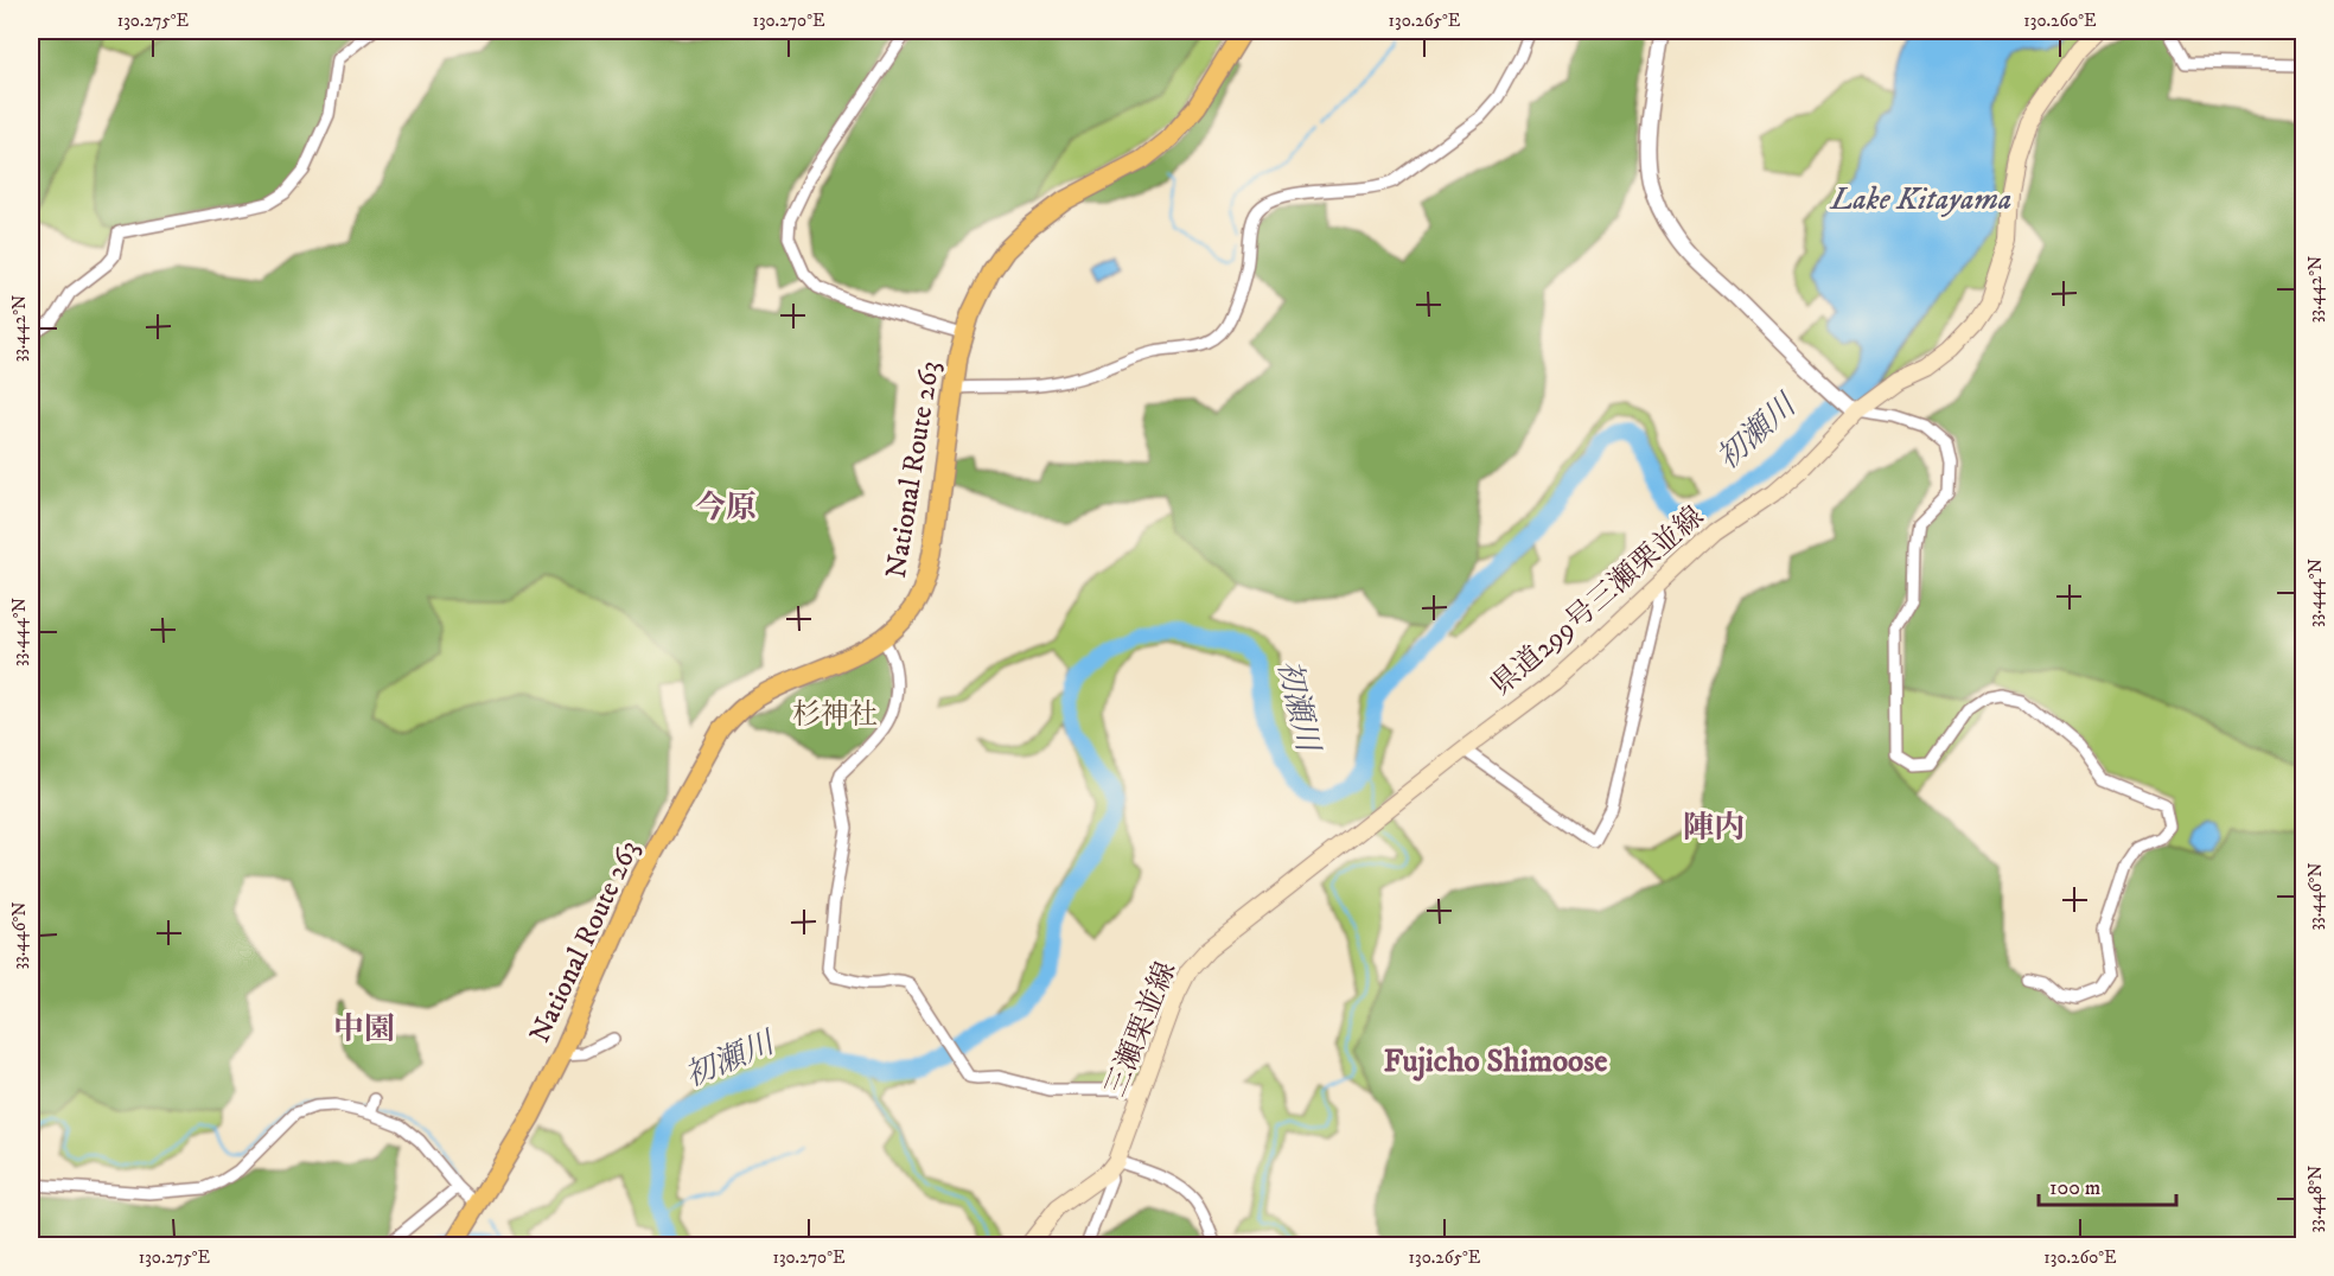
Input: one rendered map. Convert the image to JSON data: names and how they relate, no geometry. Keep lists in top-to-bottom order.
{
  "streets": {
    "highway": ["National Route 263"],
    "main road": ["県道299号三瀬栗並線", "三瀬栗並線"]
  },
  "crossings": [
    ["県道299号三瀬栗並線", "三瀬栗並線"]
  ],
  "districts": [
    "今原",
    "陣内",
    "中園",
    "Fujicho Shimoose"
  ],
  "water": ["Lake Kitayama", "初瀬川"],
  "parks": ["杉神社"],
  "scale_bar": "100 m",
  "coordinates": [
    "130.275°E",
    "130.270°E",
    "130.265°E",
    "130.260°E",
    "33.442°N",
    "33.444°N",
    "33.446°N",
    "33.448°N"
  ]
}
